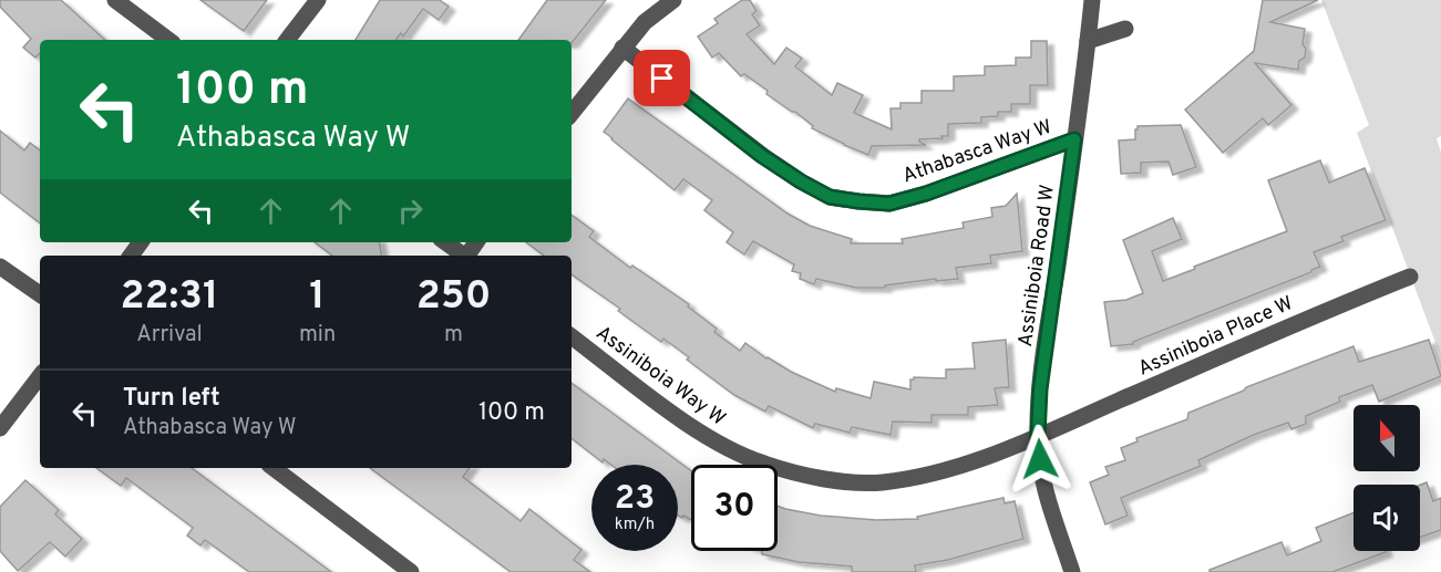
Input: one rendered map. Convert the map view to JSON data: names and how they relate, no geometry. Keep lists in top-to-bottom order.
{
  "streets": {
    "street": [
      "Athabasca Way W",
      "Assiniboia Road W",
      "Assiniboia Place W",
      "Assiniboia Way W"
    ]
  },
  "crossings": [
    ["Athabasca Way W", "Assiniboia Road W"],
    ["Assiniboia Road W", "Assiniboia Place W"],
    ["Assiniboia Road W", "Assiniboia Way W"],
    ["Assiniboia Place W", "Assiniboia Way W"]
  ],
  "north": "top",
  "page": {
    "turn": ["100 m", "Athabasca Way W"],
    "eta": [
      "22:31",
      "Arrival",
      "1",
      "min",
      "250",
      "m"
    ],
    "list": [
      {
        "name": "Turn left",
        "note": "Athabasca Way W",
        "value": "100 m"
      }
    ],
    "speed": "23 km/h",
    "limit": "30"
  }
}
